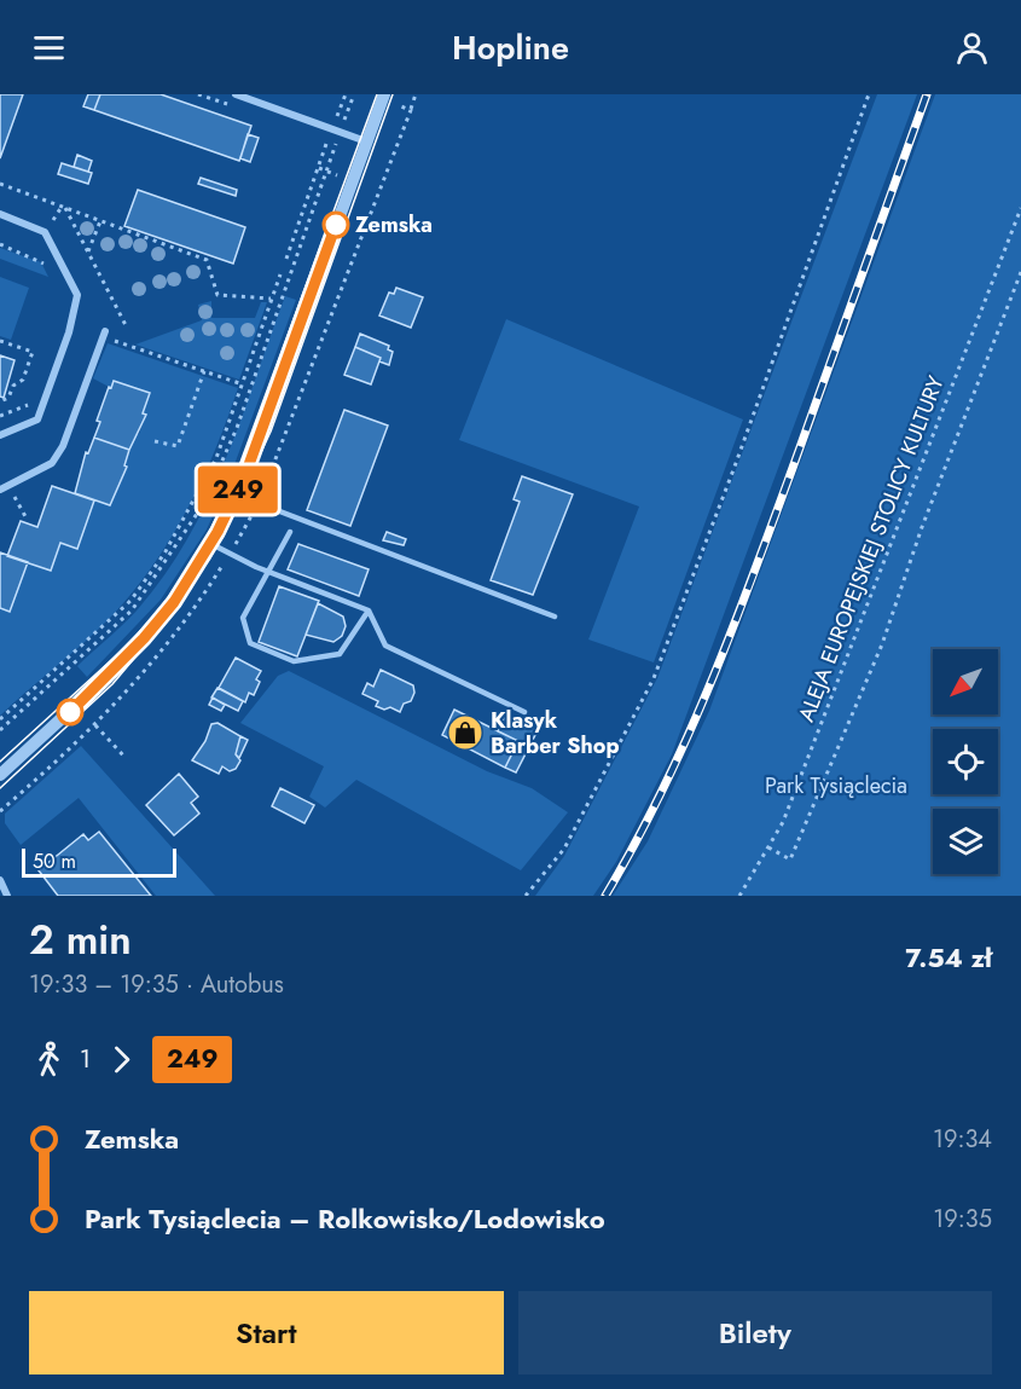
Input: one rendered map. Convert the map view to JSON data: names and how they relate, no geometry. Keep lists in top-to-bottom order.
{
  "streets": {
    "path": ["ALEJA EUROPEJSKIEJ STOLICY KULTURY"]
  },
  "parks": ["Park Tysiąclecia"],
  "places": {
    "other": ["Zemska"],
    "shop": ["Klasyk Barber Shop"]
  },
  "lines": ["bus line 249"],
  "scale_bar": "50 m",
  "north": "bottom left",
  "page": {
    "header": "Hopline",
    "on_map": "249",
    "scale": "50 m",
    "heading": ["2 min", "19:33 – 19:35 · Autobus", "7.54 zł"],
    "legs": ["1", "249"],
    "list": [
      {
        "name": "Zemska",
        "value": "19:34"
      },
      {
        "name": "Park Tysiąclecia – Rolkowisko/Lodowisko",
        "value": "19:35"
      }
    ],
    "buttons": ["Start", "Bilety"]
  }
}
